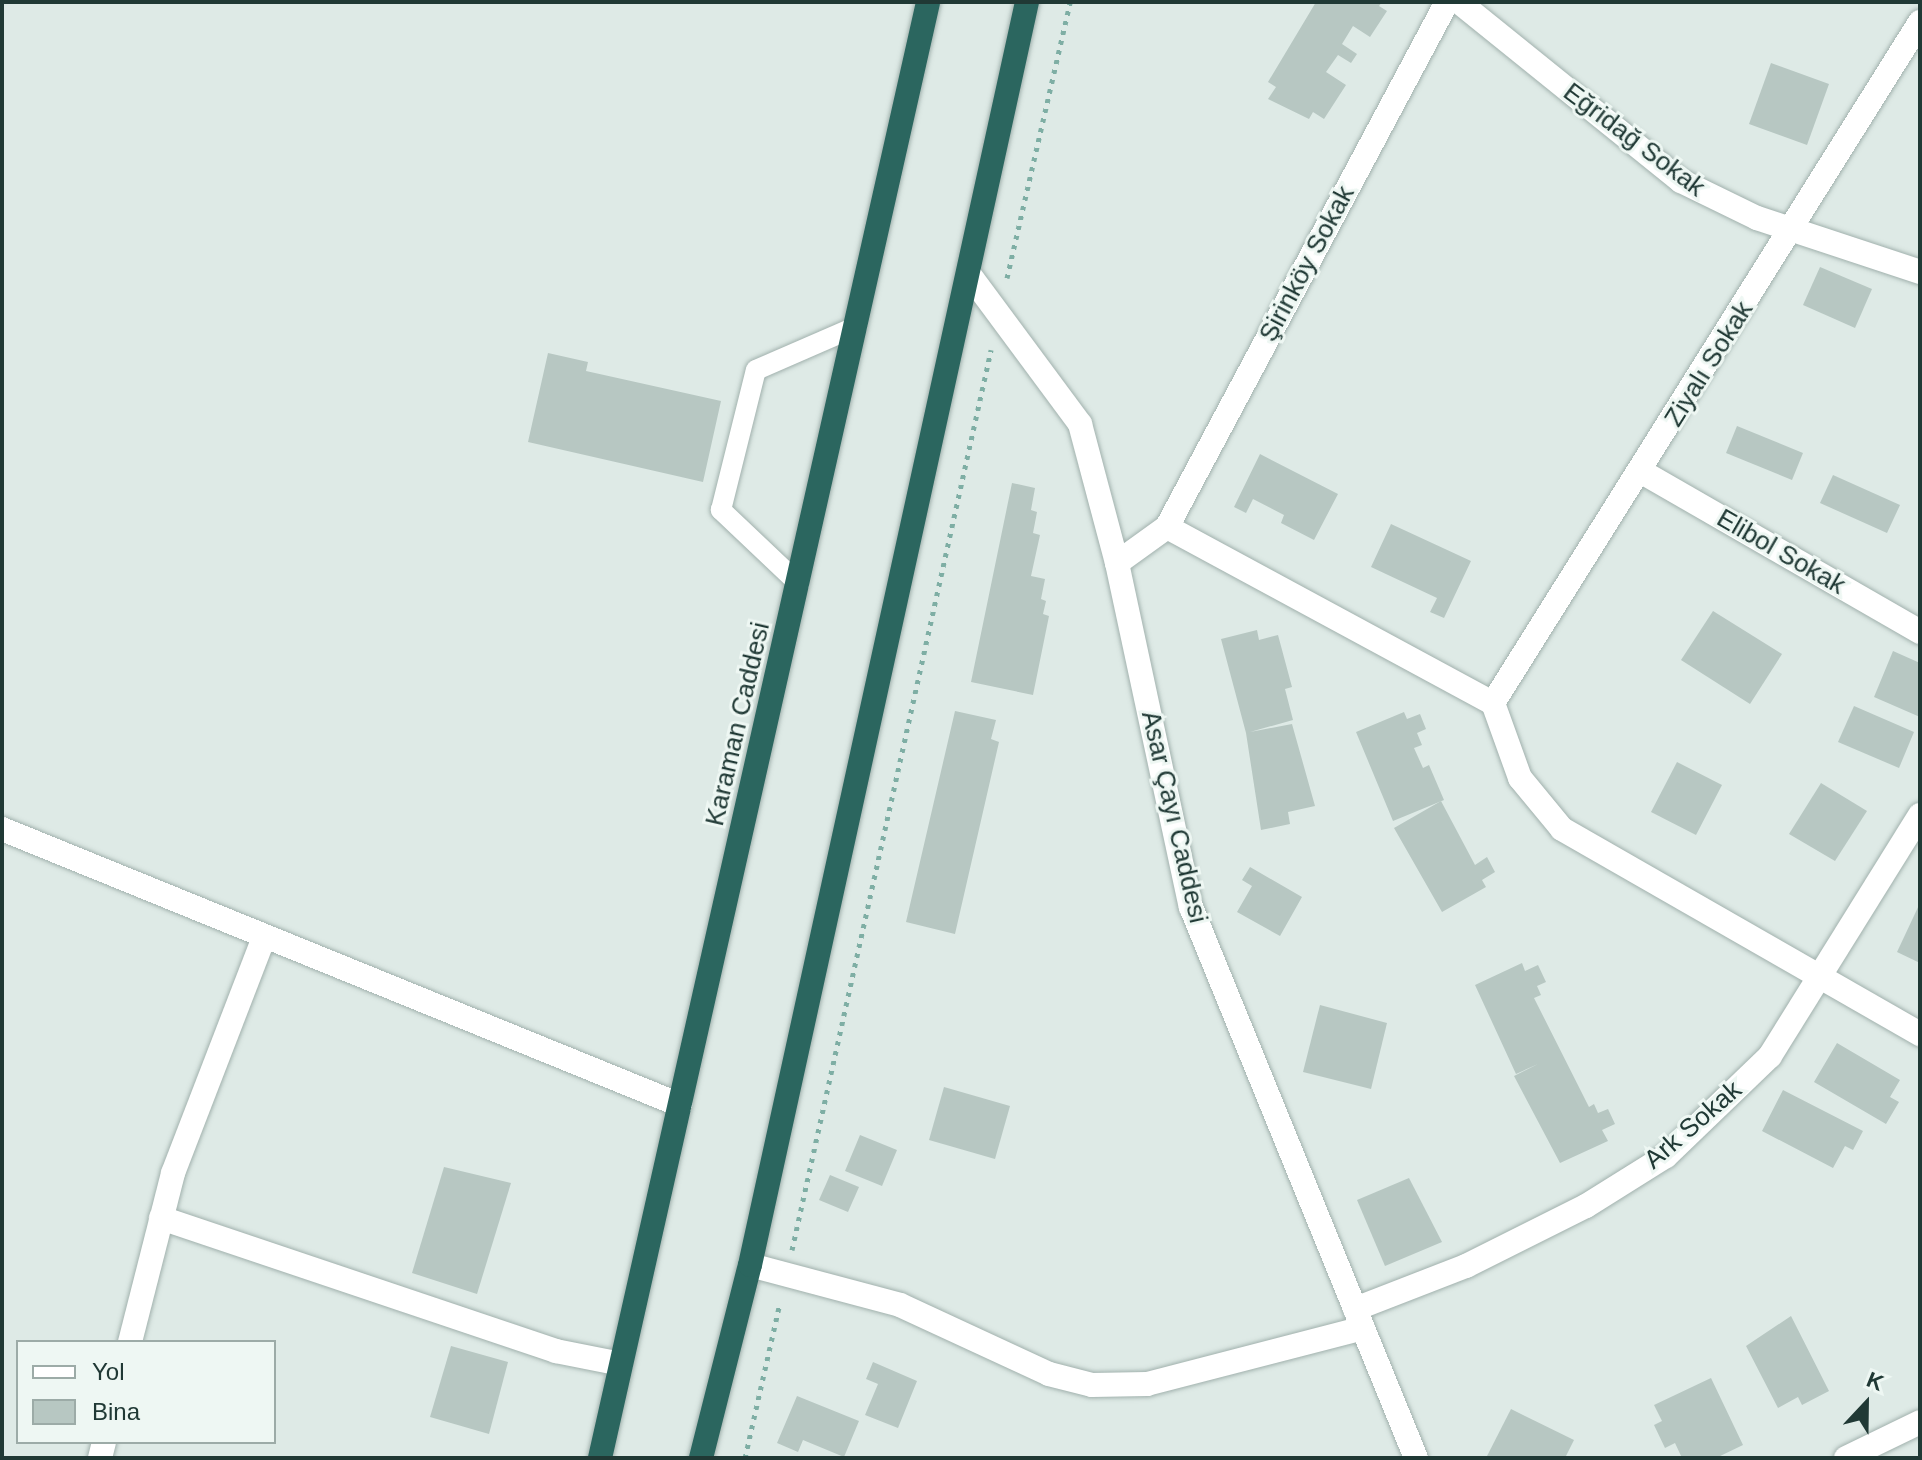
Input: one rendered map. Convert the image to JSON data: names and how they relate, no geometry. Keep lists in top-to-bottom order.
{
  "streets": {
    "highway": ["Karaman Caddesi"],
    "street": [
      "Eğridağ Sokak",
      "Şirinköy Sokak",
      "Ziyalı Sokak",
      "Elibol Sokak",
      "Asar Çayı Caddesi",
      "Ark Sokak"
    ]
  },
  "crossings": [
    ["Eğridağ Sokak", "Ziyalı Sokak"],
    ["Ziyalı Sokak", "Elibol Sokak"],
    ["Asar Çayı Caddesi", "Ark Sokak"]
  ],
  "legend": ["Yol", "Bina"],
  "north": "top"
}
